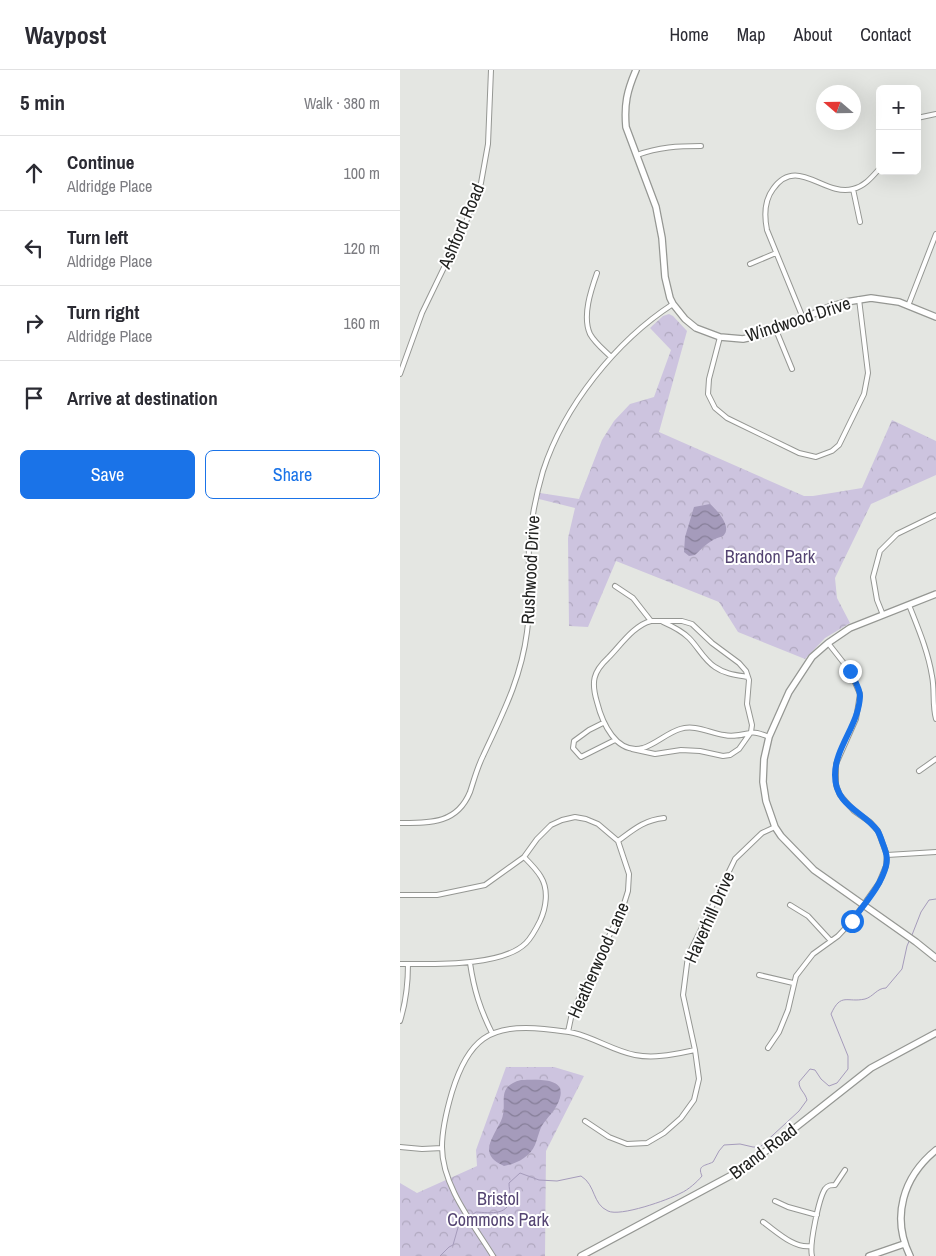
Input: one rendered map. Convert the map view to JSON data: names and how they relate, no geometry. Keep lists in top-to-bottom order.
{
  "streets": {
    "street": [
      "Ashford Road",
      "Windwood Drive",
      "Rushwood Drive",
      "Haverhill Drive",
      "Heatherwood Lane",
      "Brand Road"
    ]
  },
  "crossings": [
    ["Windwood Drive", "Rushwood Drive"]
  ],
  "parks": ["Brandon Park", "Bristol Commons Park"],
  "north": "left",
  "page": {
    "header": "Waypost",
    "nav": [
      "Home",
      "Map",
      "About",
      "Contact"
    ],
    "heading": ["5 min", "Walk · 380 m"],
    "map_buttons": ["+", "−"],
    "list": [
      ["Continue", "Aldridge Place", "100 m"],
      ["Turn left", "Aldridge Place", "120 m"],
      ["Turn right", "Aldridge Place", "160 m"],
      "Arrive at destination"
    ],
    "buttons": ["Save", "Share"]
  }
}
